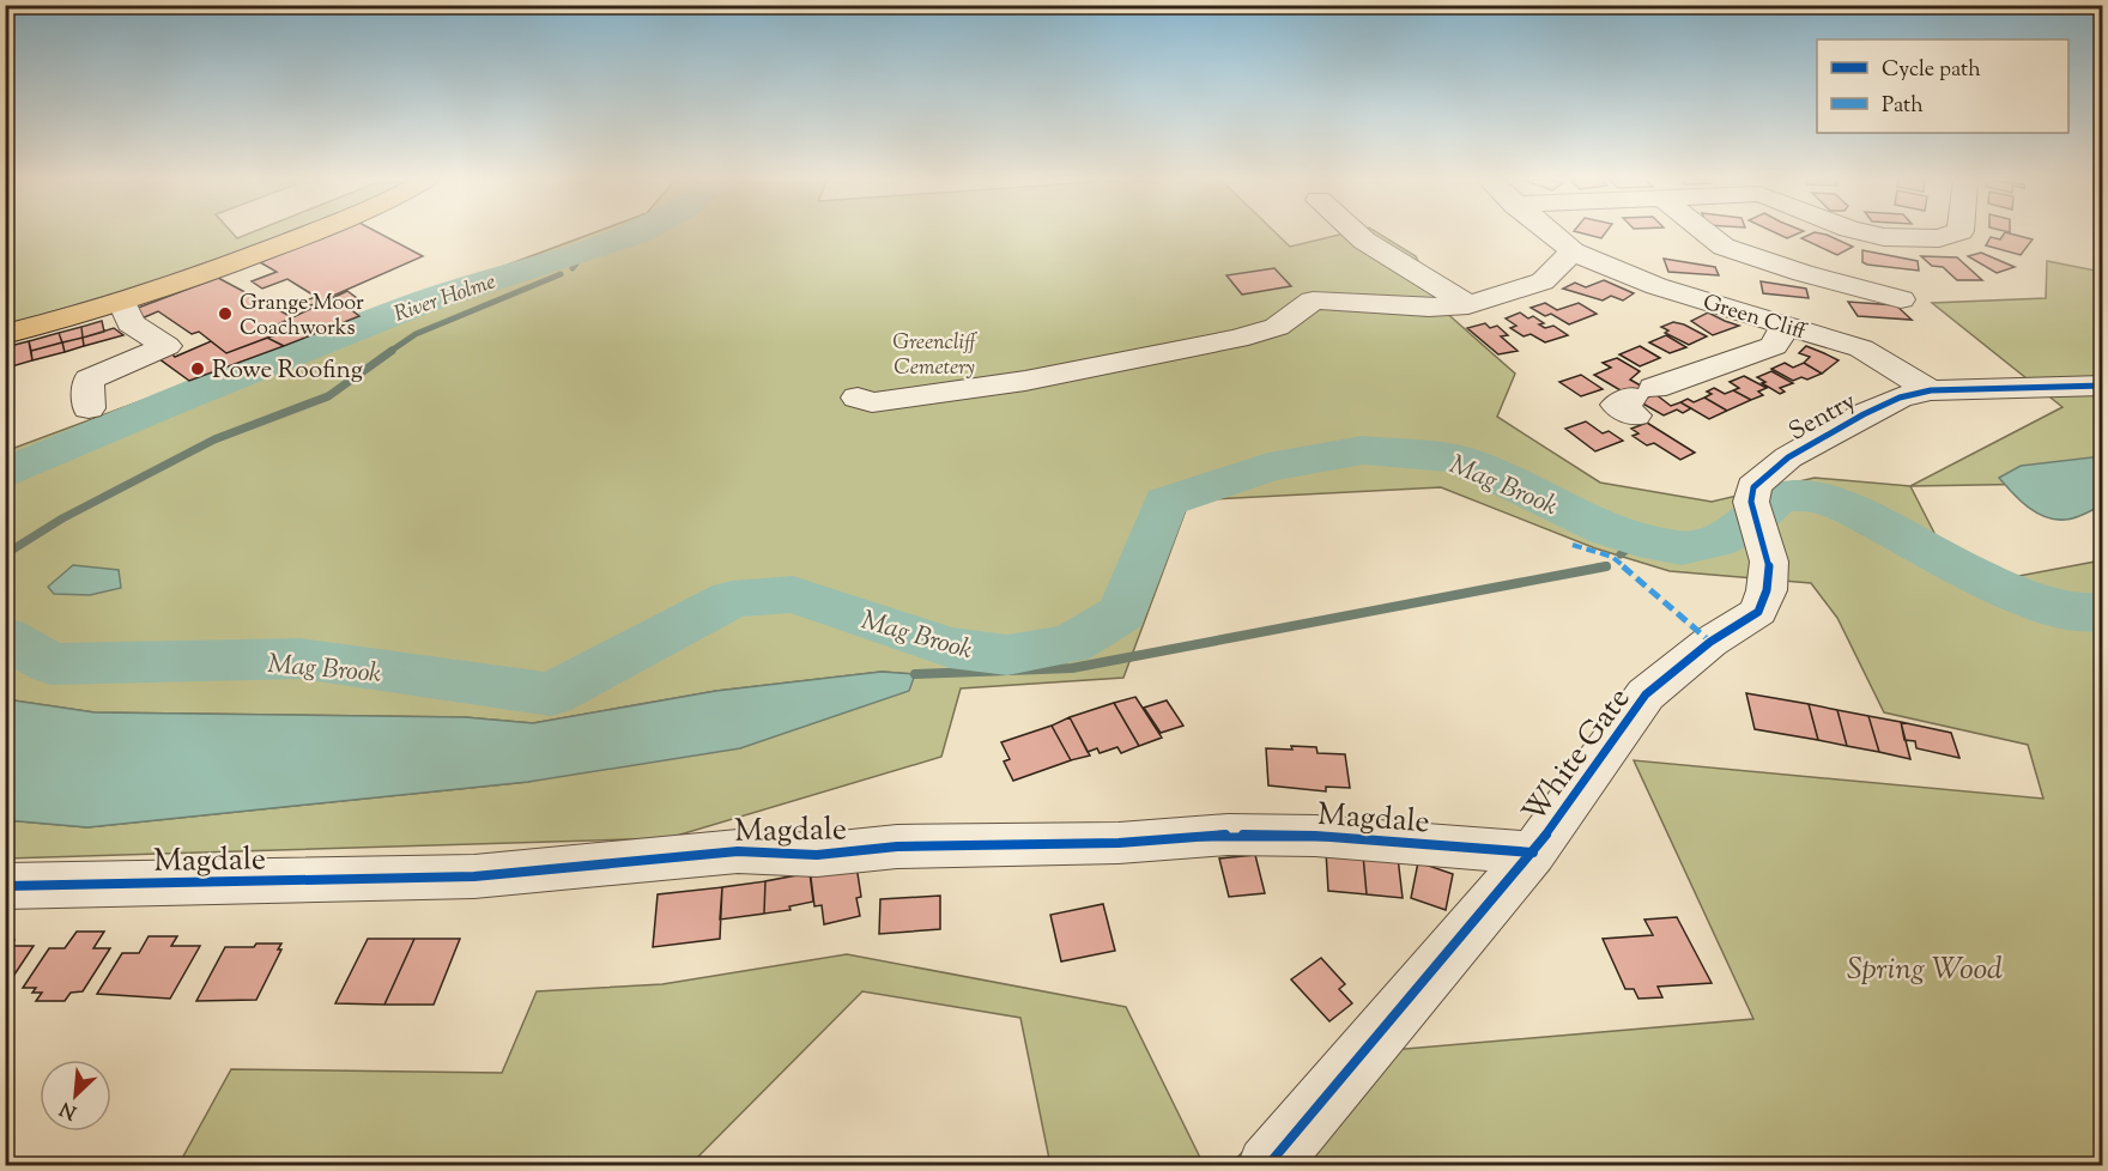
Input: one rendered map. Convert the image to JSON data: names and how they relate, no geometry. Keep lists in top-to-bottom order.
{
  "streets": {
    "street": [
      "Green Cliff",
      "Sentry",
      "White Gate",
      "Magdale"
    ]
  },
  "crossings": [
    ["Green Cliff", "Sentry"],
    ["Sentry", "White Gate"],
    ["White Gate", "Magdale"]
  ],
  "water": ["River Holme", "Mag Brook"],
  "parks": ["Greencliff Cemetery", "Spring Wood"],
  "places": ["Grange Moor Coachworks", "Rowe Roofing"],
  "legend": ["Cycle path", "Path"],
  "north": "bottom left"
}
